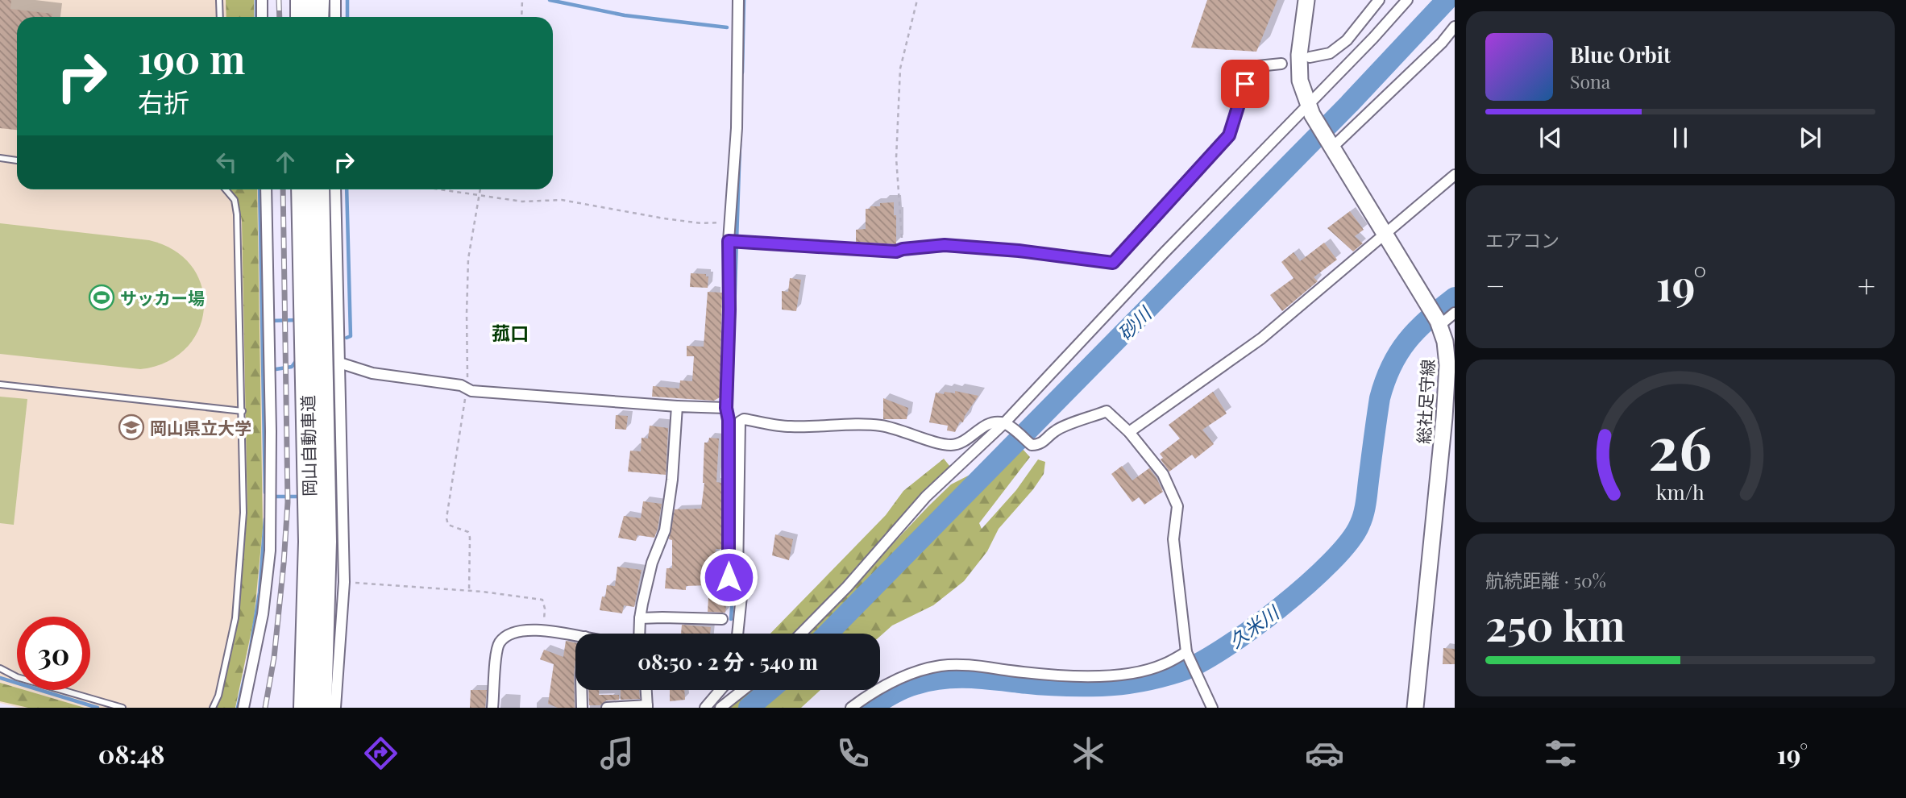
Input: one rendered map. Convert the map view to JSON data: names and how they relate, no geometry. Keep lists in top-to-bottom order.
{
  "streets": {
    "highway": ["岡山自動車道"],
    "main road": ["総社足守線"]
  },
  "districts": ["菰口"],
  "water": ["砂川", "久米川"],
  "places": {
    "sports": ["サッカー場"],
    "school or university": ["岡山県立大学"]
  },
  "page": {
    "turn": ["190 m", "右折"],
    "song": ["Blue Orbit", "Sona"],
    "tile": [
      "エアコン",
      ["航続距離 · 50%", "250 km"]
    ],
    "heat": ["−", "19°", "+"],
    "limit": "30",
    "trip": "08:50 · 2 分 · 540 m",
    "tabs": ["08:48", "19°"],
    "gauge": ["26", "km/h"]
  }
}
